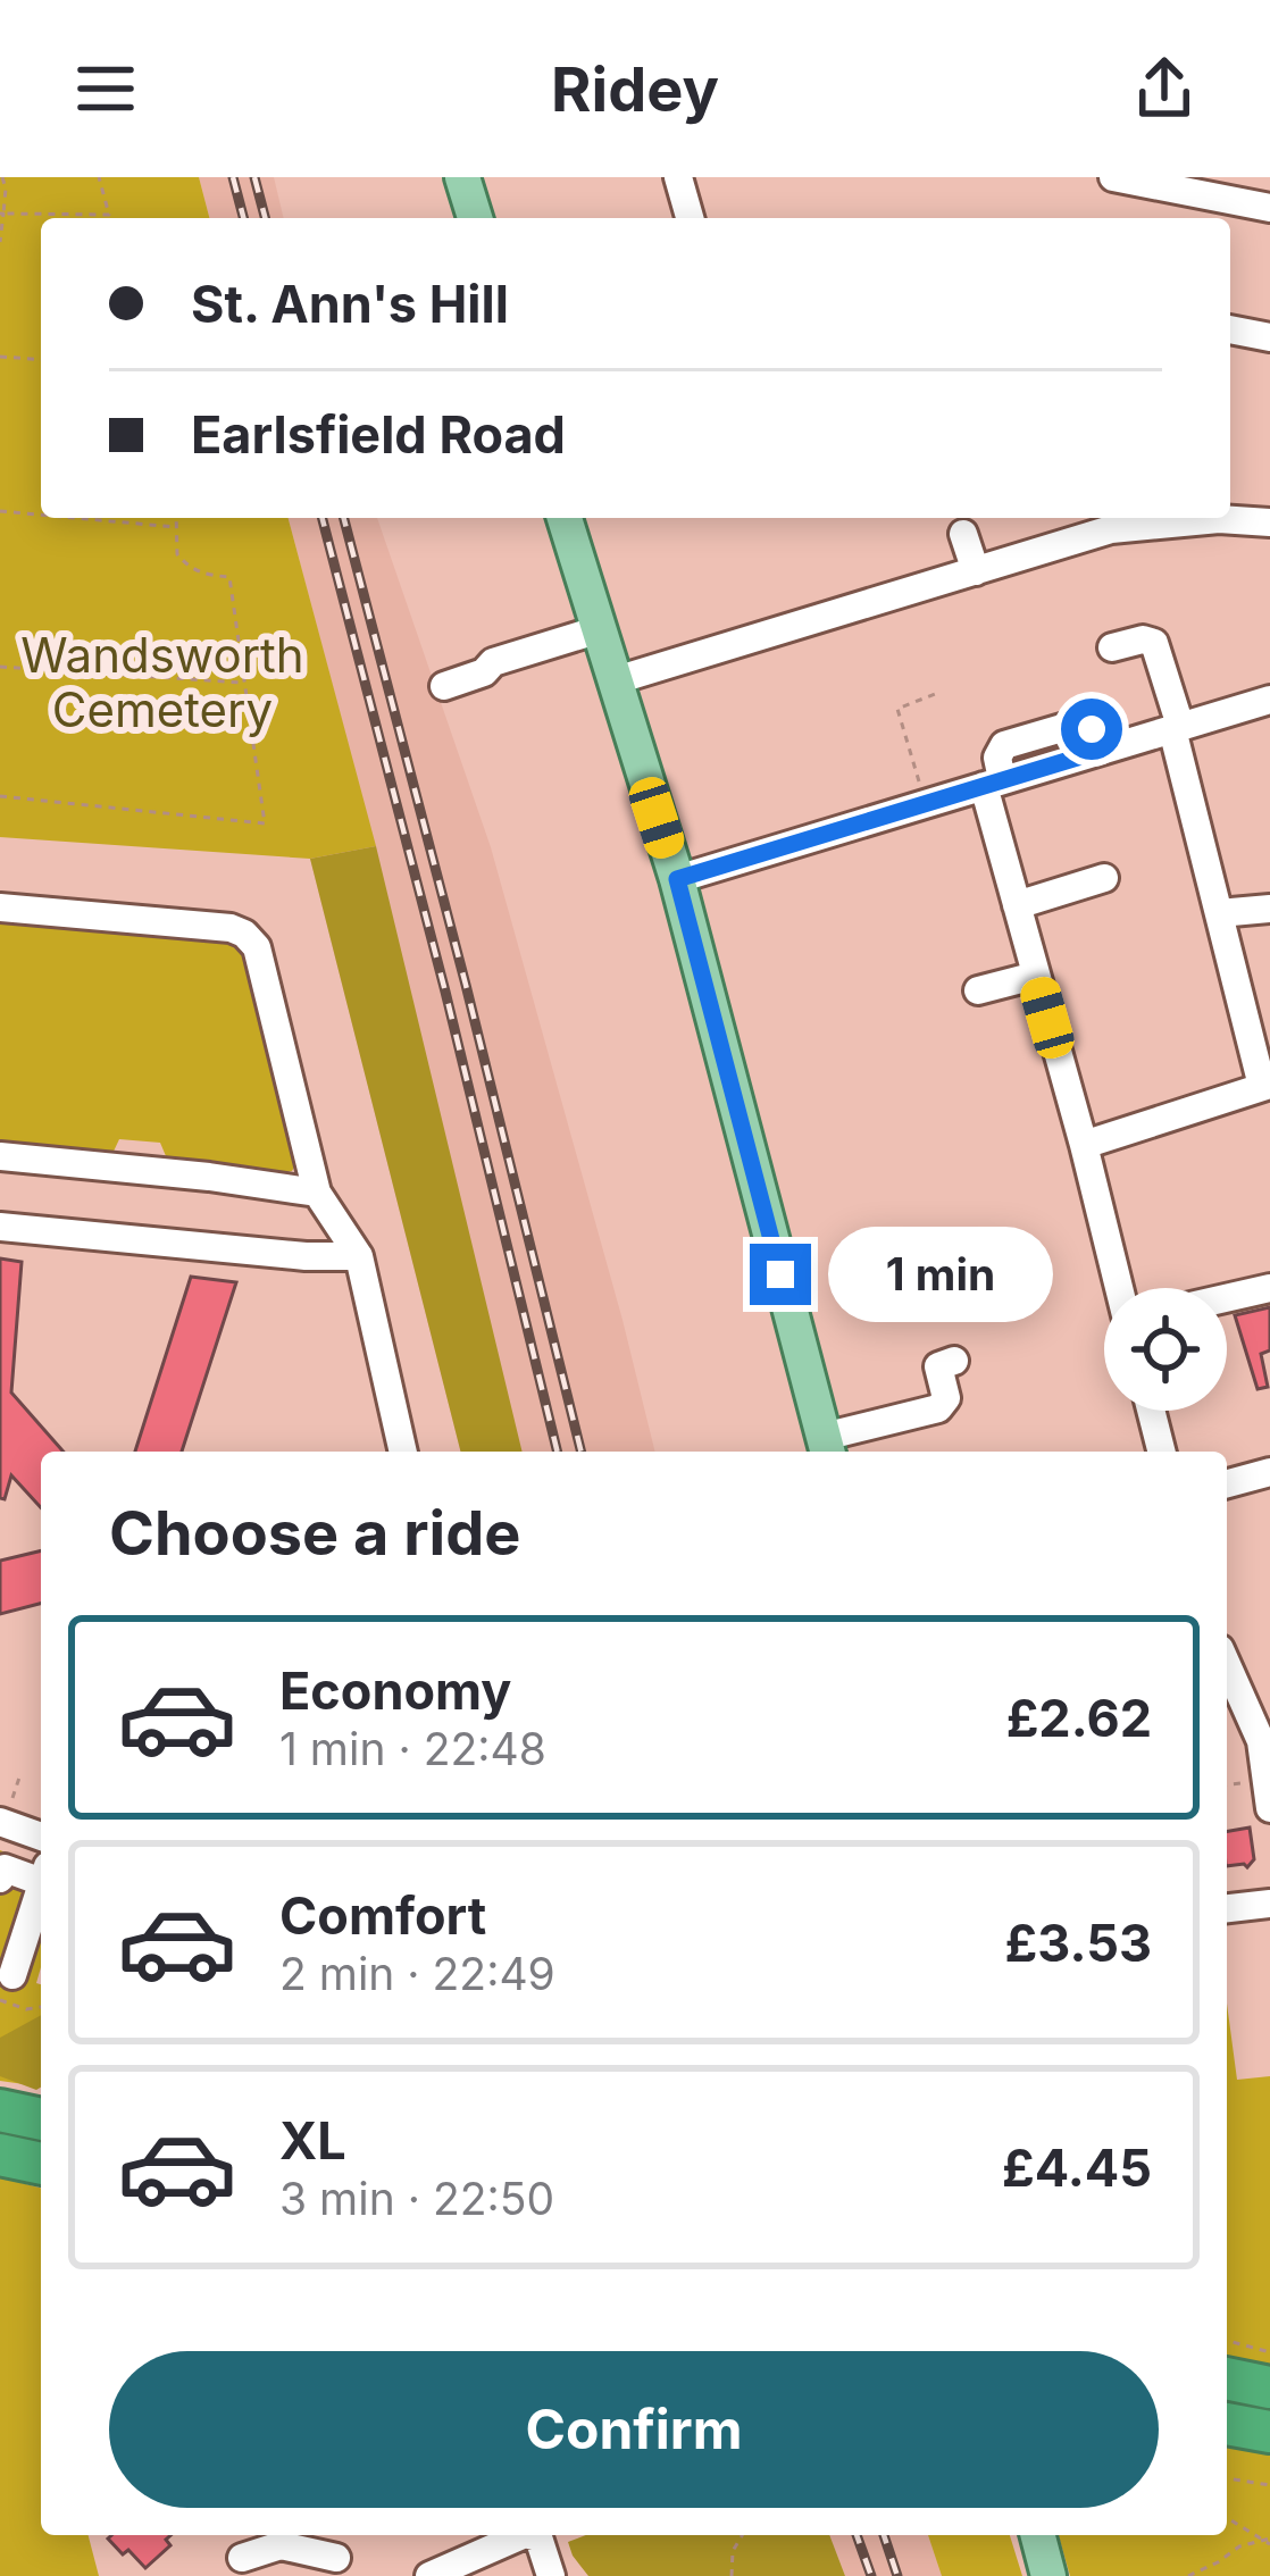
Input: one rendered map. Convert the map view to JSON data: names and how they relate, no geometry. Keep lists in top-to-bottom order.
{
  "parks": ["Wandsworth Cemetery"],
  "page": {
    "header": "Ridey",
    "banner": ["St. Ann's Hill", "Earlsfield Road"],
    "bubble": "1 min",
    "heading": "Choose a ride",
    "list": [
      {
        "name": "Economy",
        "note": "1 min · 22:48",
        "value": "£2.62"
      },
      {
        "name": "Comfort",
        "note": "2 min · 22:49",
        "value": "£3.53"
      },
      {
        "name": "XL",
        "note": "3 min · 22:50",
        "value": "£4.45"
      }
    ],
    "buttons": "Confirm"
  }
}
